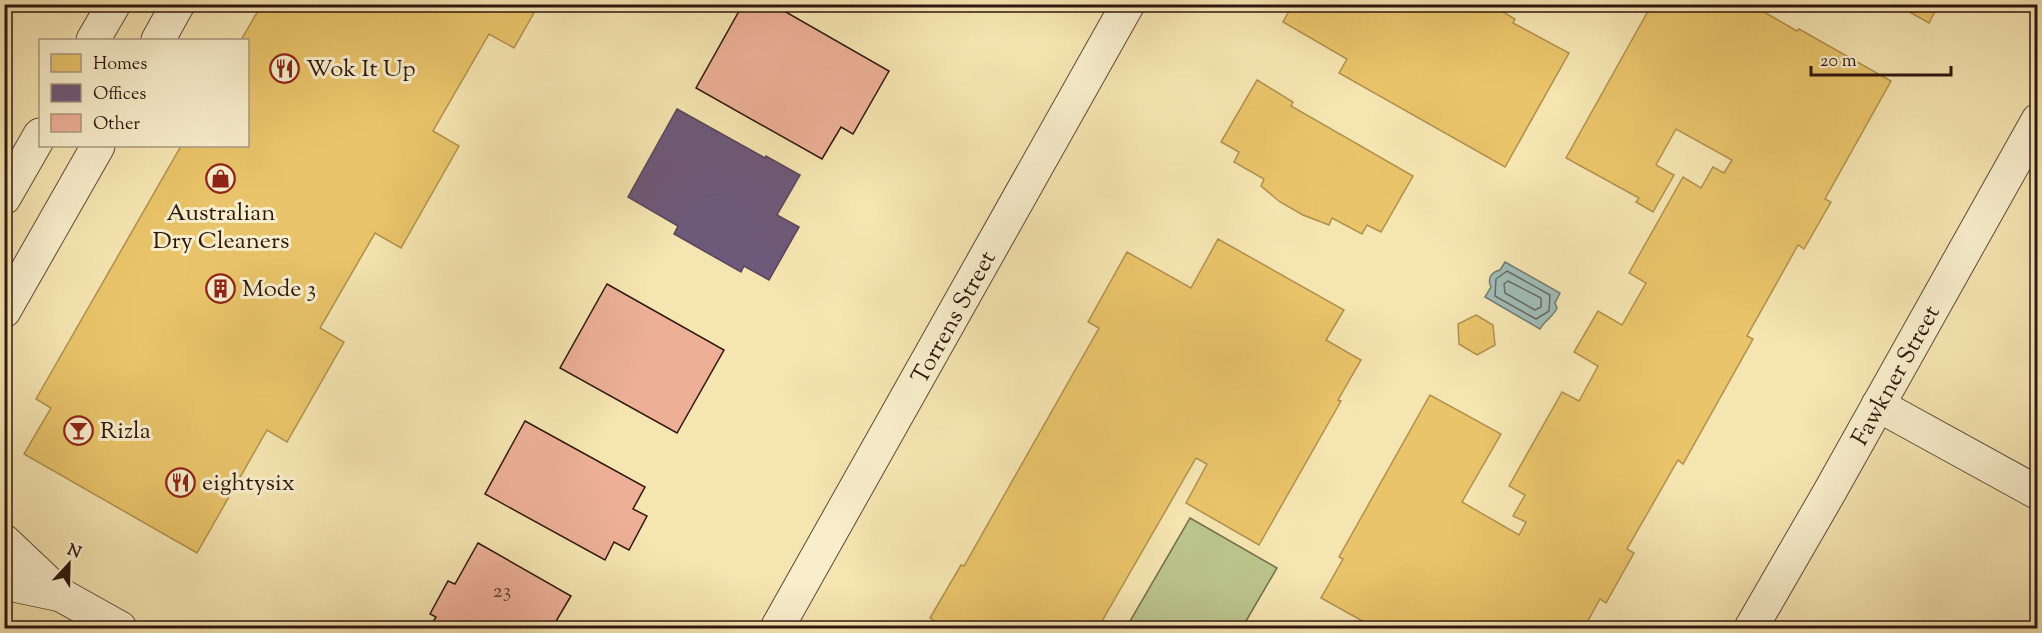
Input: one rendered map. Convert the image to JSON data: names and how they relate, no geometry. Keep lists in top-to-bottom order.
{
  "streets": {
    "street": ["Torrens Street", "Fawkner Street"]
  },
  "places": {
    "restaurant": ["Wok It Up", "eightysix"],
    "shop": ["Australian Dry Cleaners"],
    "building": ["Mode 3"],
    "bar": ["Rizla"]
  },
  "house_numbers": ["23"],
  "legend": ["Homes", "Offices", "Other"],
  "scale_bar": "20 m",
  "north": "top"
}
